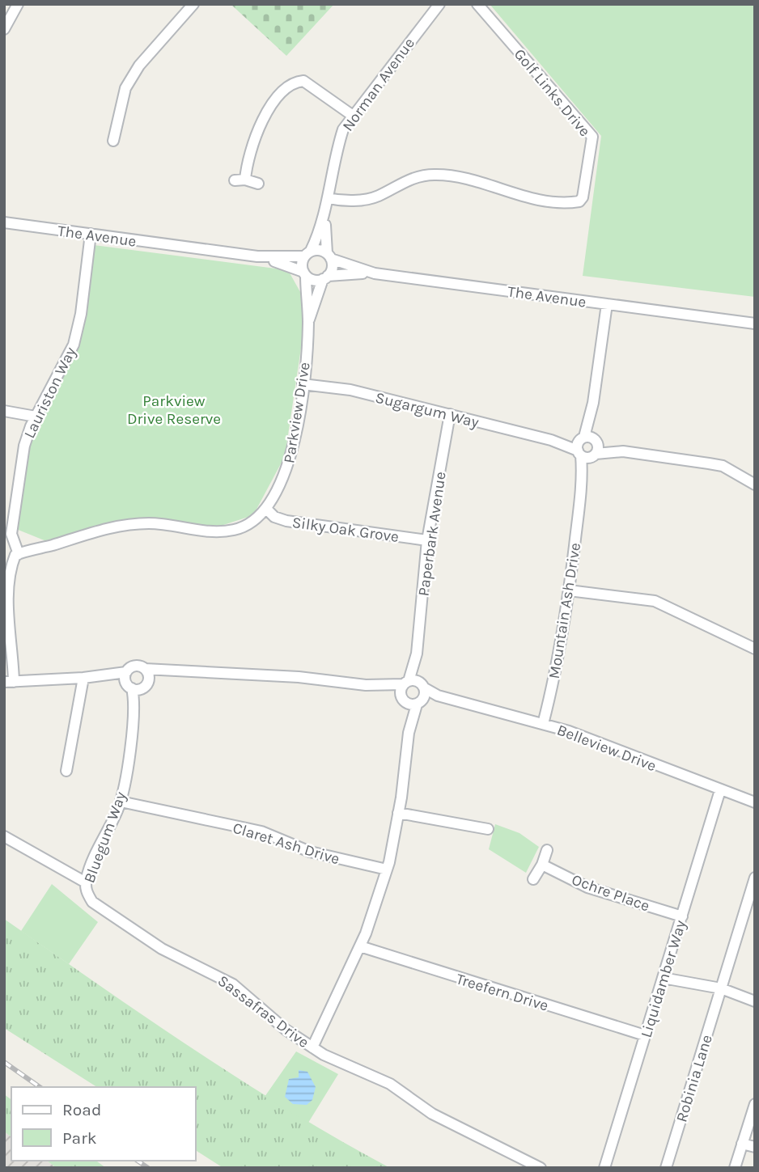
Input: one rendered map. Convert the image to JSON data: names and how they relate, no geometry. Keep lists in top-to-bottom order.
{
  "streets": {
    "street": [
      "Norman Avenue",
      "Golf Links Drive",
      "The Avenue",
      "Lauriston Way",
      "Sugargum Way",
      "Parkview Drive",
      "Silky Oak Grove",
      "Paperbark Avenue",
      "Mountain Ash Drive",
      "Belleview Drive",
      "Bluegum Way",
      "Claret Ash Drive",
      "Ochre Place",
      "Liquidamber Way",
      "Treefern Drive",
      "Sassafras Drive",
      "Robinia Lane"
    ]
  },
  "crossings": [
    ["Norman Avenue", "Golf Links Drive"],
    ["Norman Avenue", "The Avenue"],
    ["Norman Avenue", "Parkview Drive"],
    ["The Avenue", "Lauriston Way"],
    ["The Avenue", "Parkview Drive"],
    ["The Avenue", "Mountain Ash Drive"],
    ["Lauriston Way", "Parkview Drive"],
    ["Sugargum Way", "Parkview Drive"],
    ["Sugargum Way", "Paperbark Avenue"],
    ["Sugargum Way", "Mountain Ash Drive"],
    ["Parkview Drive", "Silky Oak Grove"],
    ["Silky Oak Grove", "Paperbark Avenue"],
    ["Paperbark Avenue", "Belleview Drive"],
    ["Mountain Ash Drive", "Belleview Drive"],
    ["Belleview Drive", "Bluegum Way"],
    ["Belleview Drive", "Liquidamber Way"],
    ["Bluegum Way", "Claret Ash Drive"],
    ["Bluegum Way", "Sassafras Drive"],
    ["Ochre Place", "Liquidamber Way"],
    ["Liquidamber Way", "Treefern Drive"]
  ],
  "parks": ["Parkview Drive Reserve"],
  "legend": ["Road", "Park"]
}
